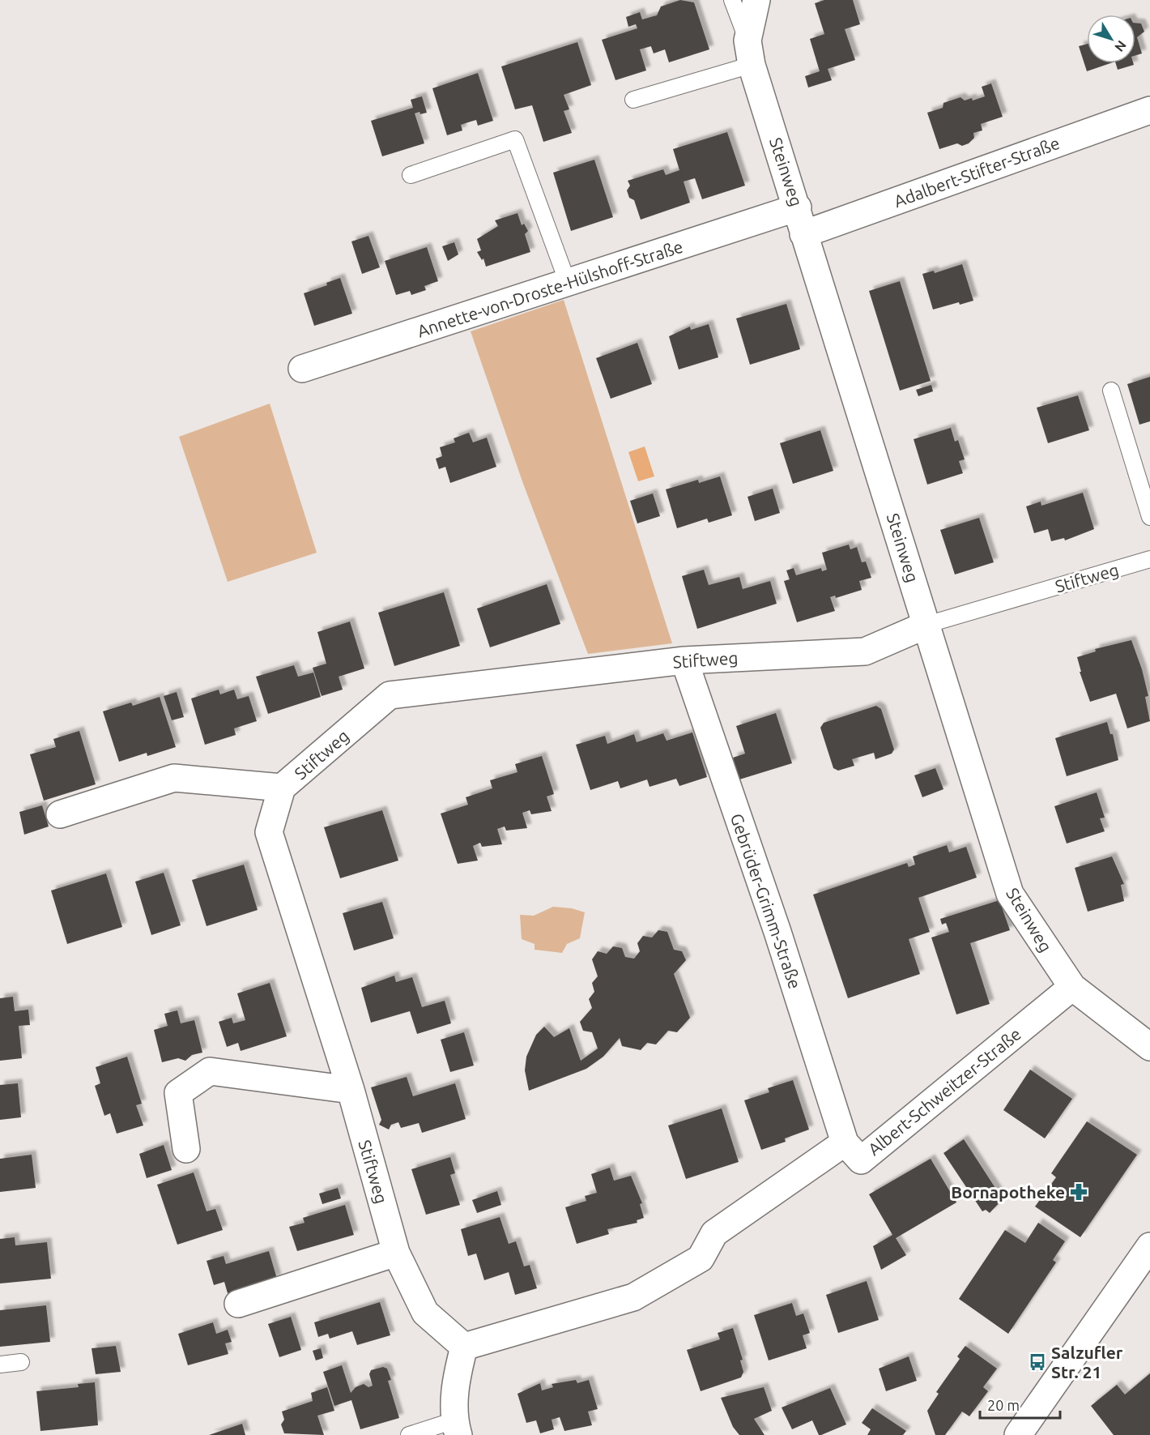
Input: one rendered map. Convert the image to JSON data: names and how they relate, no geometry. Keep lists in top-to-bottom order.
{
  "streets": {
    "street": [
      "Steinweg",
      "Adalbert-Stifter-Straße",
      "Annette-von-Droste-Hülshoff-Straße",
      "Stiftweg",
      "Gebrüder-Grimm-Straße",
      "Albert-Schweitzer-Straße"
    ]
  },
  "crossings": [
    ["Steinweg", "Adalbert-Stifter-Straße"],
    ["Steinweg", "Annette-von-Droste-Hülshoff-Straße"],
    ["Steinweg", "Stiftweg"],
    ["Steinweg", "Albert-Schweitzer-Straße"],
    ["Stiftweg", "Gebrüder-Grimm-Straße"],
    ["Stiftweg", "Albert-Schweitzer-Straße"],
    ["Gebrüder-Grimm-Straße", "Albert-Schweitzer-Straße"]
  ],
  "places": {
    "pharmacy": ["Bornapotheke"],
    "bus stop": ["Salzufler Str. 21"]
  },
  "scale_bar": "20 m",
  "north": "bottom right"
}
